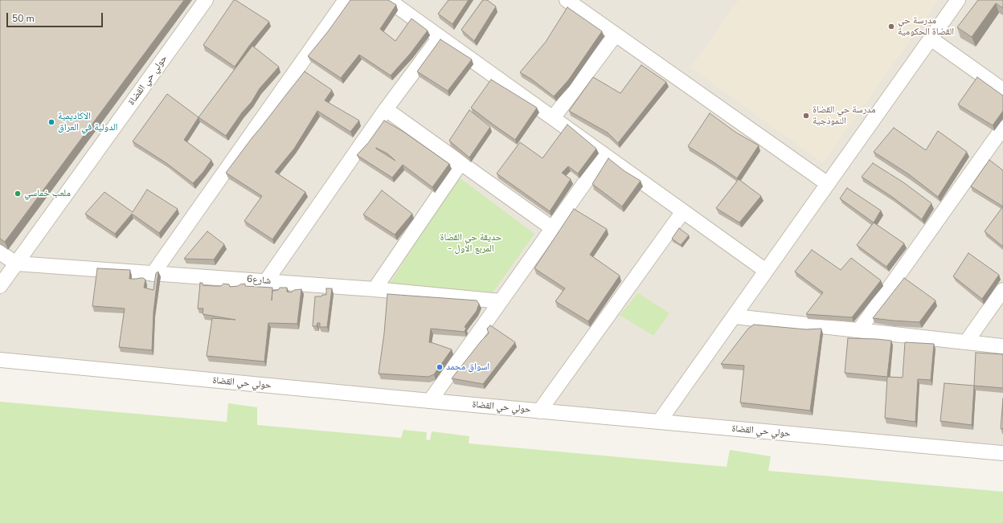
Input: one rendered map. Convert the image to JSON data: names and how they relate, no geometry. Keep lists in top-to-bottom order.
{
  "streets": {
    "street": ["حولي حي القضاة", "شارع6"]
  },
  "crossings": [
    ["حولي حي القضاة", "شارع6"]
  ],
  "parks": ["حديقة حي القضاة - المربع الاول"],
  "places": [
    "مدرسة حي القضاة الحكومية",
    "مدرسة حي القضاة النموذجية",
    "الاكاديمية الدولية في العراق",
    "ملعب خماسي",
    "اسواق محمد"
  ],
  "scale_bar": "50 m"
}
